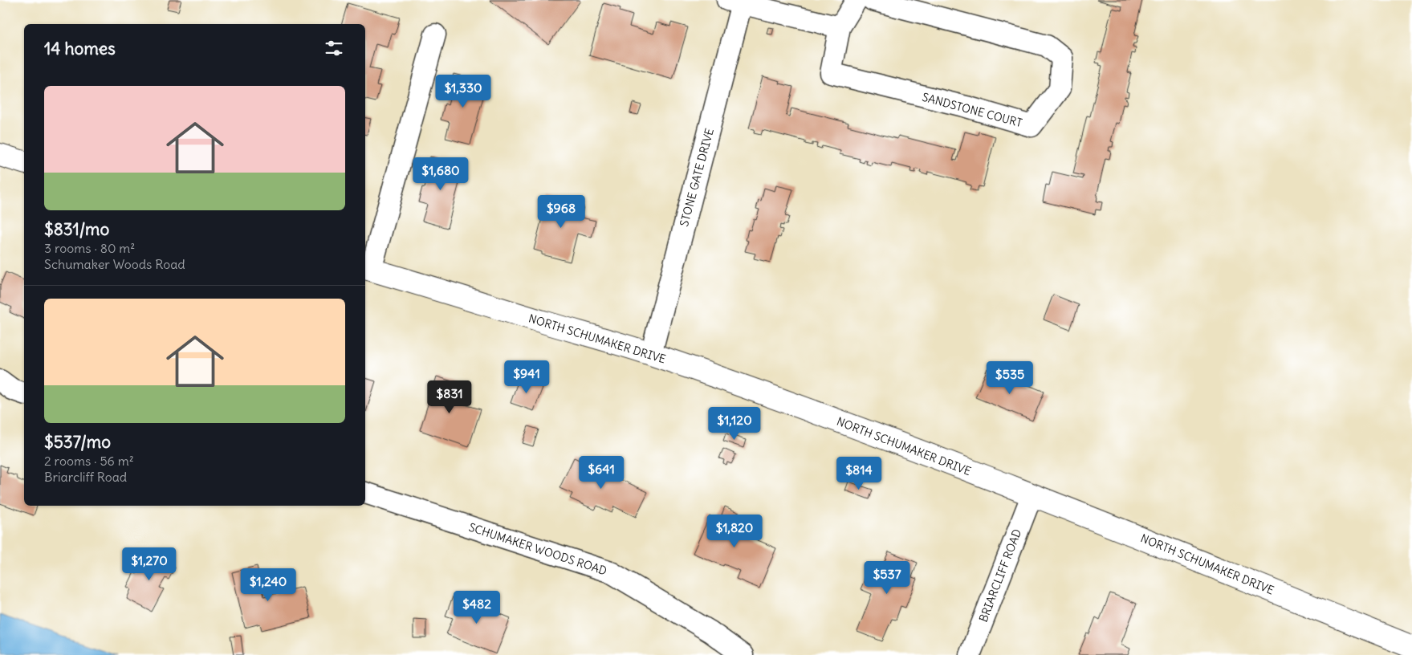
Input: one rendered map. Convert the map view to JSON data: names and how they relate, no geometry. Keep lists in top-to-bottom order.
{
  "streets": {
    "street": [
      "SANDSTONE COURT",
      "STONE GATE DRIVE",
      "NORTH SCHUMAKER DRIVE",
      "SCHUMAKER WOODS ROAD",
      "BRIARCLIFF ROAD"
    ]
  },
  "crossings": [
    ["STONE GATE DRIVE", "NORTH SCHUMAKER DRIVE"],
    ["NORTH SCHUMAKER DRIVE", "BRIARCLIFF ROAD"]
  ],
  "page": {
    "heading": "14 homes",
    "list": [
      {
        "name": "$831/mo",
        "note": "3 rooms · 80 m² · Schumaker Woods Road"
      },
      {
        "name": "$537/mo",
        "note": "2 rooms · 56 m² · Briarcliff Road"
      }
    ],
    "price": [
      "$1,330",
      "$1,680",
      "$968",
      "$941",
      "$535",
      "$831",
      "$1,120",
      "$641",
      "$814",
      "$1,820",
      "$1,270",
      "$537",
      "$1,240",
      "$482"
    ]
  }
}
